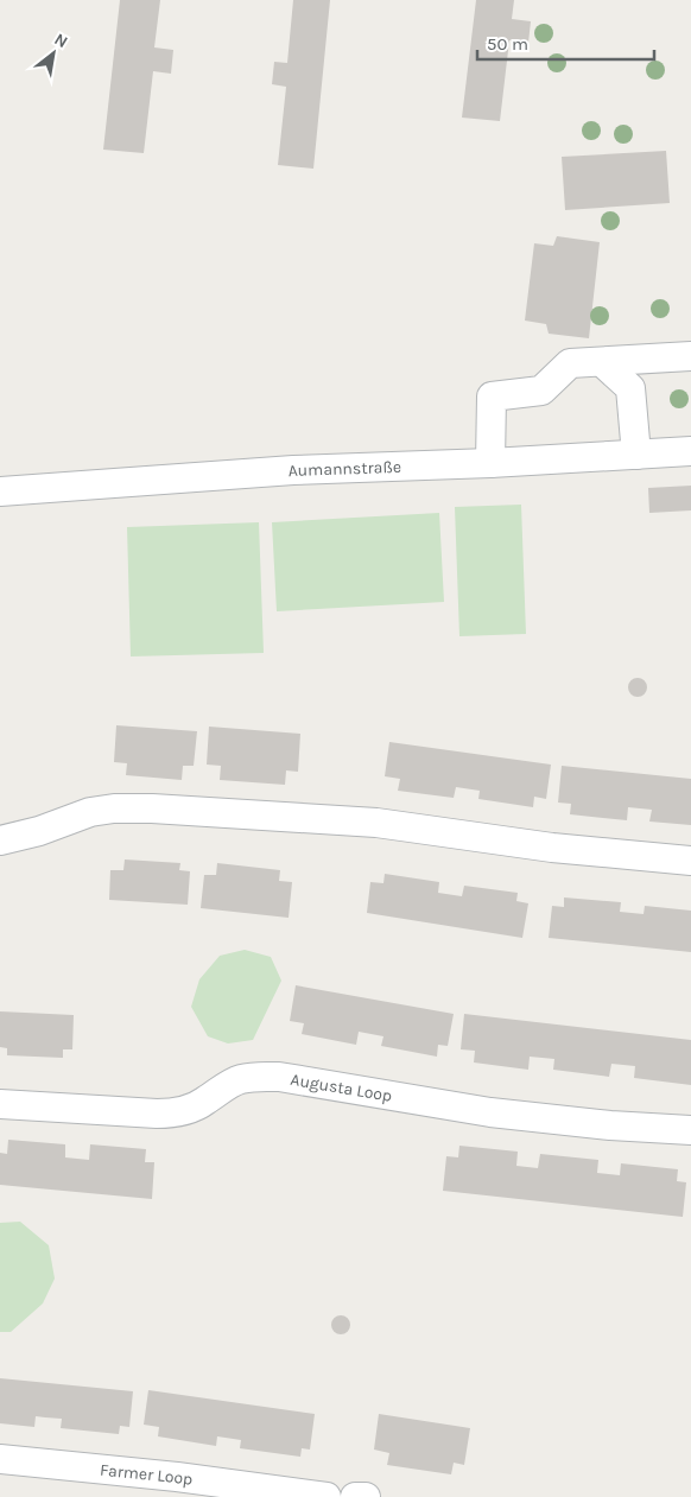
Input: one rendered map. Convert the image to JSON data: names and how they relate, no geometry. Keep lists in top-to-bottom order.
{
  "streets": {
    "street": ["Aumannstraße", "Augusta Loop", "Farmer Loop"]
  },
  "scale_bar": "50 m",
  "north": "top right"
}
